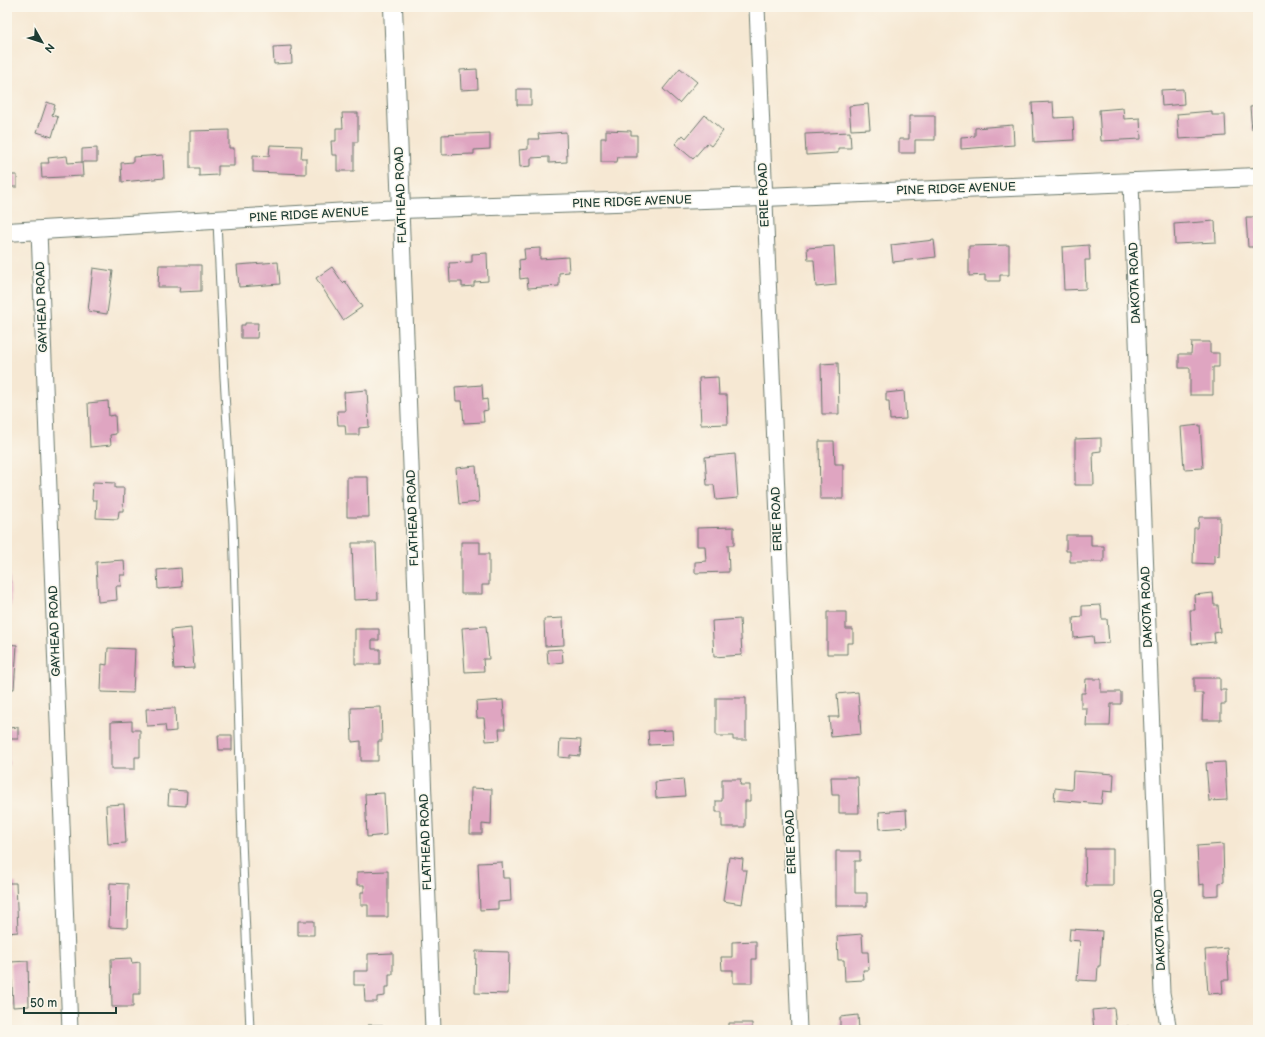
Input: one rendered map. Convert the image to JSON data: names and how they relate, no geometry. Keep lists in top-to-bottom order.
{
  "streets": {
    "street": [
      "PINE RIDGE AVENUE",
      "FLATHEAD ROAD",
      "ERIE ROAD",
      "DAKOTA ROAD",
      "GAYHEAD ROAD"
    ]
  },
  "crossings": [
    ["PINE RIDGE AVENUE", "FLATHEAD ROAD"],
    ["PINE RIDGE AVENUE", "ERIE ROAD"],
    ["PINE RIDGE AVENUE", "DAKOTA ROAD"],
    ["PINE RIDGE AVENUE", "GAYHEAD ROAD"]
  ],
  "scale_bar": "50 m",
  "north": "bottom right"
}
